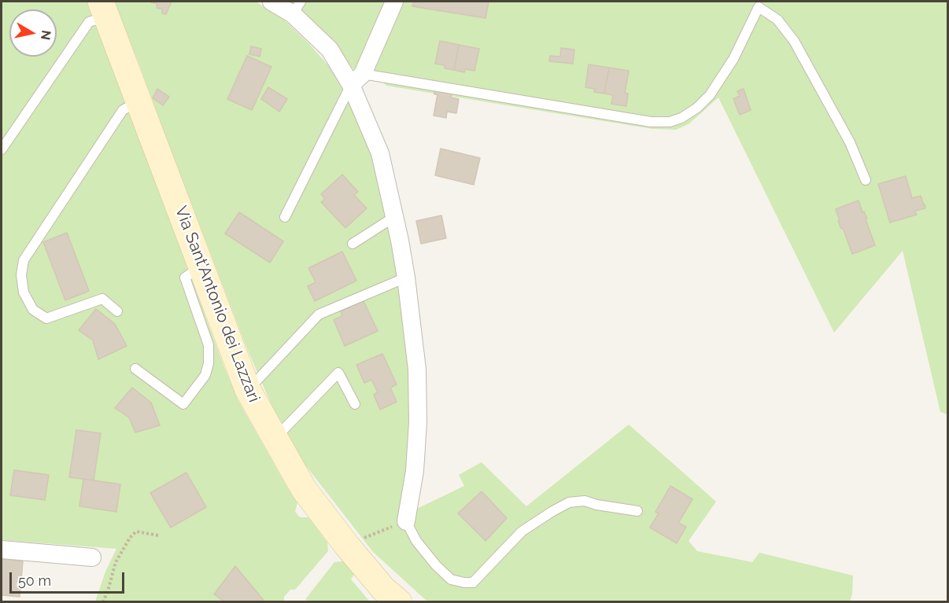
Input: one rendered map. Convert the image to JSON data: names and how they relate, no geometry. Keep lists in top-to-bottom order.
{
  "streets": {
    "street": ["Via Sant'Antonio dei Lazzari"]
  },
  "scale_bar": "50 m",
  "north": "right"
}
